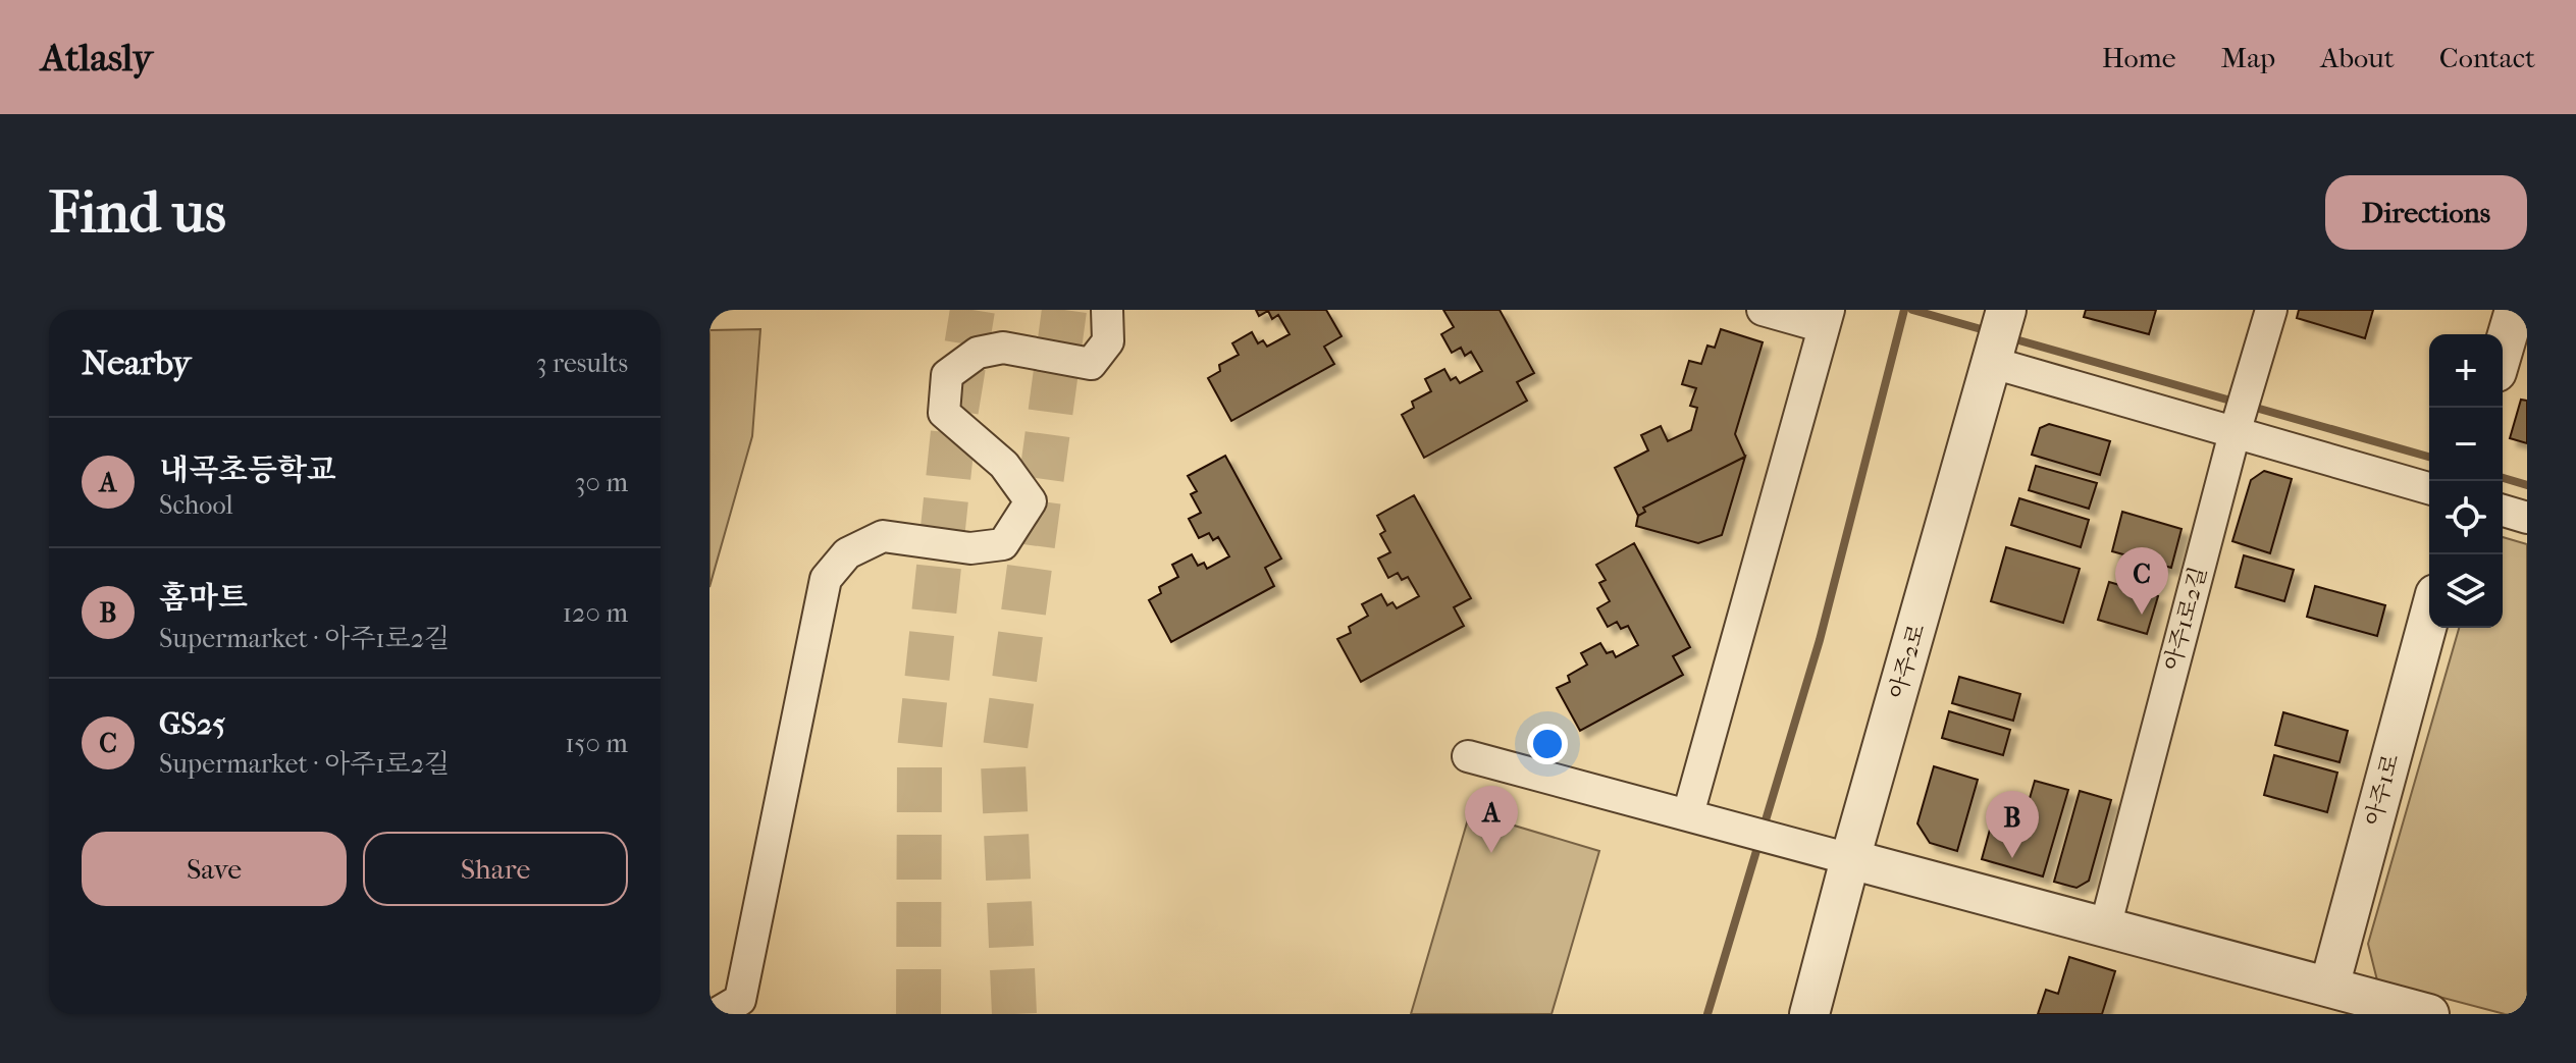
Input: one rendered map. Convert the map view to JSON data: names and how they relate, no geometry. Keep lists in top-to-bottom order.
{
  "streets": {
    "street": ["아주1로2길", "아주2로", "아주1로"]
  },
  "page": {
    "header": "Atlasly",
    "nav": [
      "Home",
      "Map",
      "About",
      "Contact"
    ],
    "buttons": [
      "Directions",
      ["Save", "Share"]
    ],
    "title": "Find us",
    "heading": ["Nearby", "3 results"],
    "map_buttons": ["+", "−"],
    "list": [
      {
        "mark": "A",
        "name": "내곡초등학교",
        "note": "School",
        "value": "30 m"
      },
      {
        "mark": "B",
        "name": "홈마트",
        "note": "Supermarket · 아주1로2길",
        "value": "120 m"
      },
      {
        "mark": "C",
        "name": "GS25",
        "note": "Supermarket · 아주1로2길",
        "value": "150 m"
      }
    ],
    "pins": ["C", "A", "B"]
  }
}
